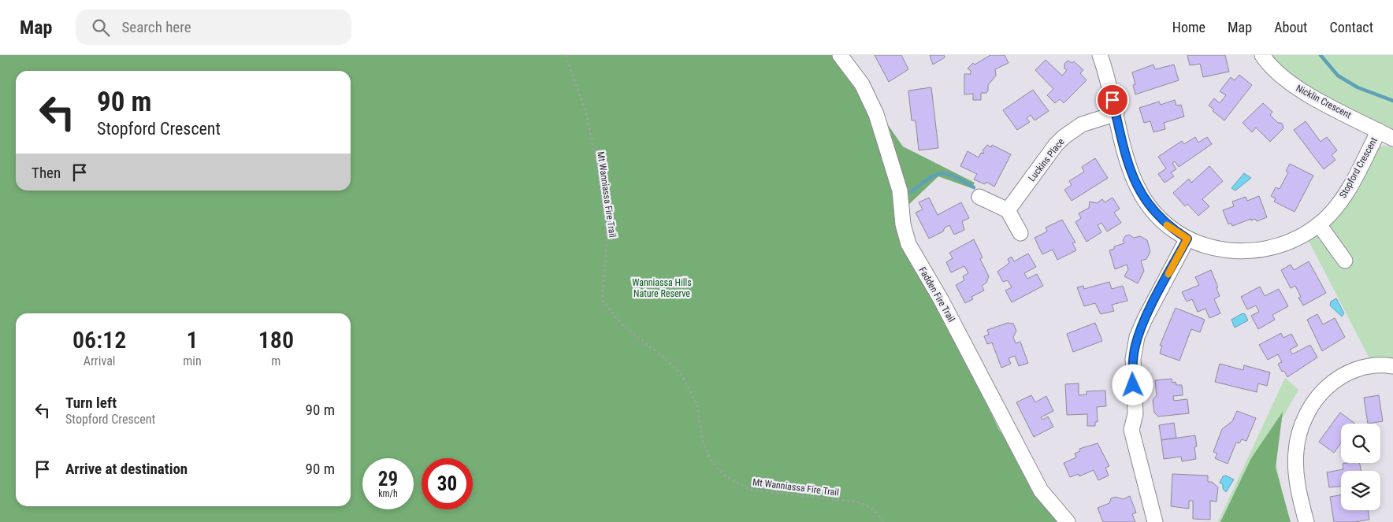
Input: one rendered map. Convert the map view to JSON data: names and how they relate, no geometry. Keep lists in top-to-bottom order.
{
  "streets": {
    "street": [
      "Nicklin Crescent",
      "Luckins Place",
      "Stopford Crescent",
      "Fadden Fire Trail"
    ],
    "path": ["Mt Wanniassa Fire Trail"]
  },
  "crossings": [
    ["Nicklin Crescent", "Stopford Crescent"],
    ["Luckins Place", "Stopford Crescent"]
  ],
  "parks": ["Wanniassa Hills Nature Reserve"],
  "page": {
    "header": "Map",
    "search": "Search here",
    "nav": [
      "Home",
      "Map",
      "About",
      "Contact"
    ],
    "turn": ["90 m", "Stopford Crescent"],
    "then": "Then",
    "eta": [
      "06:12",
      "Arrival",
      "1",
      "min",
      "180",
      "m"
    ],
    "list": [
      {
        "name": "Turn left",
        "note": "Stopford Crescent",
        "value": "90 m"
      },
      {
        "name": "Arrive at destination",
        "value": "90 m"
      }
    ],
    "speed": "29 km/h",
    "limit": "30"
  }
}
